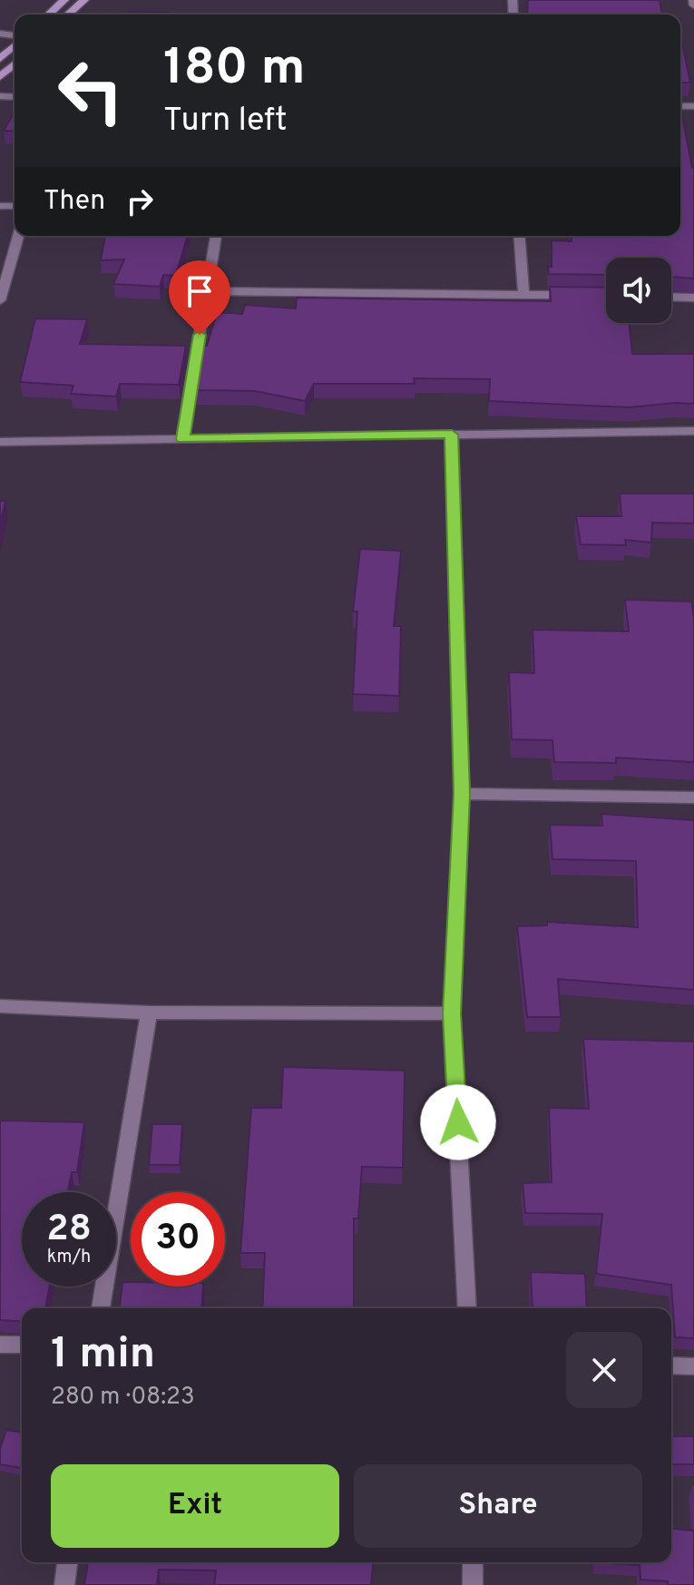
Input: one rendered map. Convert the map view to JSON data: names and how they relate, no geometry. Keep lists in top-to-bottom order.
{
  "page": {
    "turn": ["180 m", "Turn left"],
    "then": "Then",
    "speed": "28 km/h",
    "limit": "30",
    "heading": ["1 min", "280 m · 08:23"],
    "buttons": ["Exit", "Share"]
  }
}
